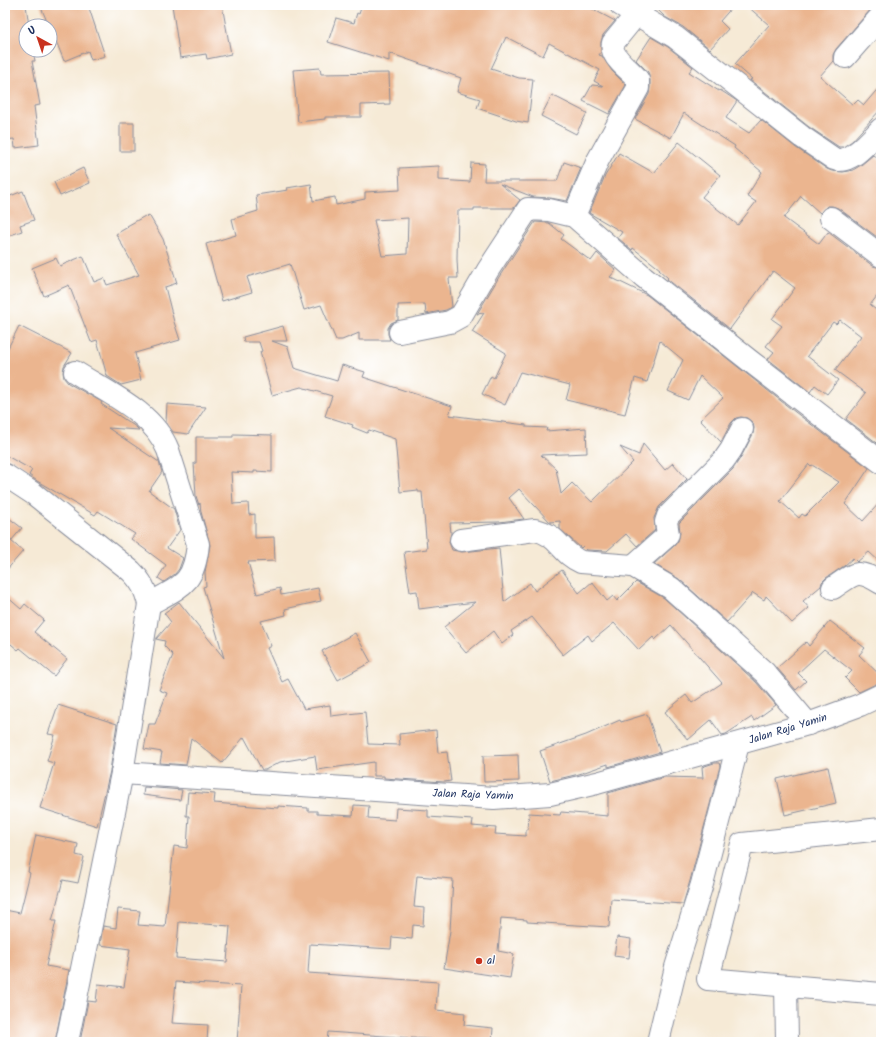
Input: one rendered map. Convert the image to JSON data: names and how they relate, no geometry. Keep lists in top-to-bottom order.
{
  "streets": {
    "street": ["Jalan Raja Yamin"]
  },
  "places": ["al"],
  "north": "top left"
}
